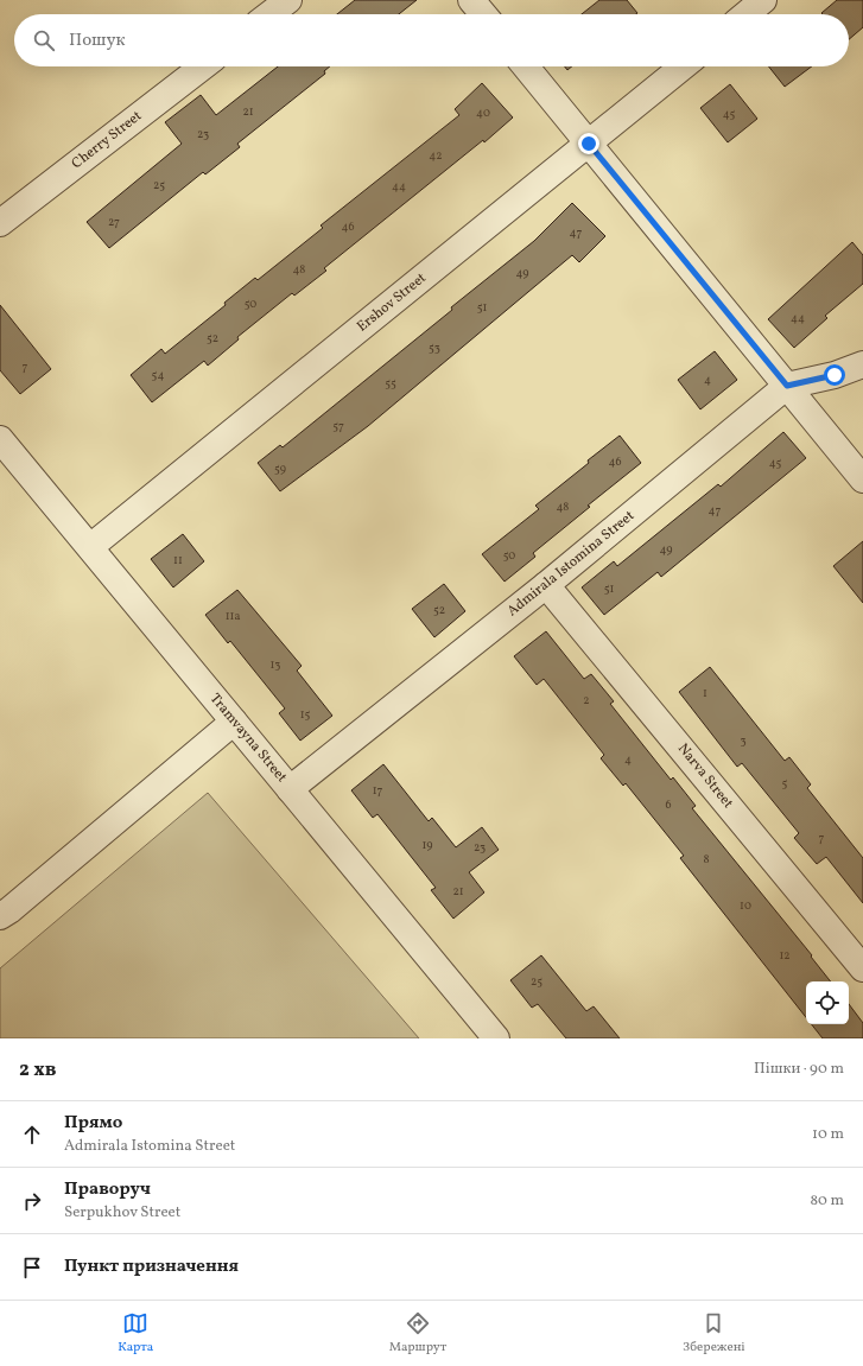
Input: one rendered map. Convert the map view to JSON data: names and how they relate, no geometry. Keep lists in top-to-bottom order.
{
  "streets": {
    "street": [
      "Cherry Street",
      "Ershov Street",
      "Admirala Istomina Street",
      "Tramvayna Street",
      "Narva Street"
    ]
  },
  "crossings": [
    ["Ershov Street", "Tramvayna Street"],
    ["Admirala Istomina Street", "Tramvayna Street"],
    ["Admirala Istomina Street", "Narva Street"]
  ],
  "house_numbers": [
    "21",
    "40",
    "45",
    "23",
    "42",
    "25",
    "44",
    "27",
    "46",
    "47",
    "48",
    "49",
    "50",
    "51",
    "44",
    "52",
    "53",
    "7",
    "54",
    "4",
    "55",
    "57",
    "46",
    "45",
    "59",
    "48",
    "47",
    "49",
    "50",
    "11",
    "51",
    "52",
    "11а",
    "13",
    "1",
    "2",
    "15",
    "3",
    "4",
    "5",
    "17",
    "6",
    "7",
    "19",
    "23",
    "8",
    "21",
    "10",
    "12",
    "25"
  ],
  "page": {
    "search": "Пошук",
    "heading": ["2 хв", "Пішки · 90 m"],
    "list": [
      ["Прямо", "Admirala Istomina Street", "10 m"],
      ["Праворуч", "Serpukhov Street", "80 m"],
      "Пункт призначення"
    ],
    "nav": ["Карта", "Маршрут", "Збережені"]
  }
}
